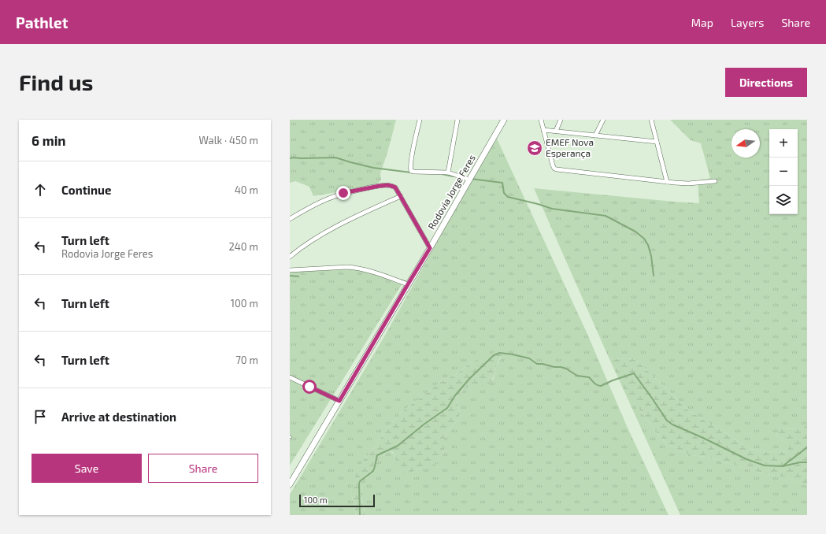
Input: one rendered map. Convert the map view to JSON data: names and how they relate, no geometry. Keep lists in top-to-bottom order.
{
  "streets": {
    "main road": ["Rodovia Jorge Feres"]
  },
  "places": {
    "school or university": ["EMEF Nova Esperança"]
  },
  "scale_bar": "100 m",
  "north": "left",
  "page": {
    "header": "Pathlet",
    "nav": ["Map", "Layers", "Share"],
    "buttons": [
      "Directions",
      ["Save", "Share"]
    ],
    "title": "Find us",
    "heading": ["6 min", "Walk · 450 m"],
    "map_buttons": ["+", "−"],
    "list": [
      ["Continue", "40 m"],
      ["Turn left", "Rodovia Jorge Feres", "240 m"],
      ["Turn left", "100 m"],
      ["Turn left", "70 m"],
      "Arrive at destination"
    ],
    "scale": "100 m"
  }
}
